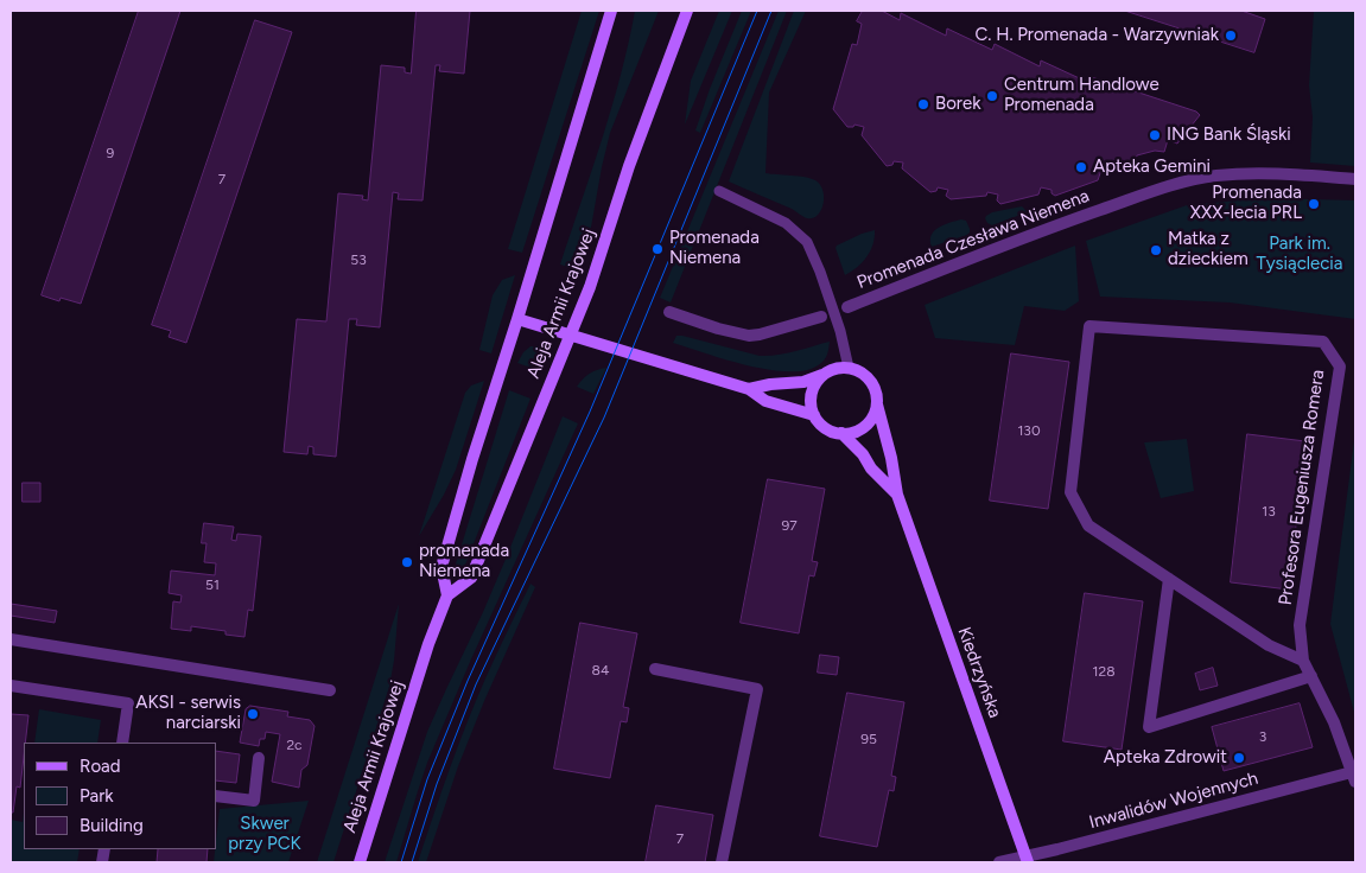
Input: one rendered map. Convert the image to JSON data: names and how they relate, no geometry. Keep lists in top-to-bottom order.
{
  "streets": {
    "main road": ["Aleja Armii Krajowej", "Kiedrzyńska"],
    "street": ["Promenada Czesława Niemena", "Profesora Eugeniusza Romera", "Inwalidów Wojennych"]
  },
  "crossings": [
    ["Profesora Eugeniusza Romera", "Inwalidów Wojennych"],
    ["Kiedrzyńska", "Inwalidów Wojennych"]
  ],
  "parks": ["Park im. Tysiąclecia", "Skwer przy PCK"],
  "places": [
    "C. H. Promenada - Warzywniak",
    "Centrum Handlowe Promenada",
    "Borek",
    "ING Bank Śląski",
    "Apteka Gemini",
    "Promenada XXX-lecia PRL",
    "Promenada Niemena",
    "Matka z dzieckiem",
    "promenada Niemena",
    "AKSI - serwis narciarski",
    "Apteka Zdrowit"
  ],
  "house_numbers": [
    "9",
    "7",
    "53",
    "130",
    "13",
    "97",
    "51",
    "84",
    "128",
    "3",
    "95",
    "2c",
    "7"
  ],
  "legend": ["Road", "Park", "Building"]
}
